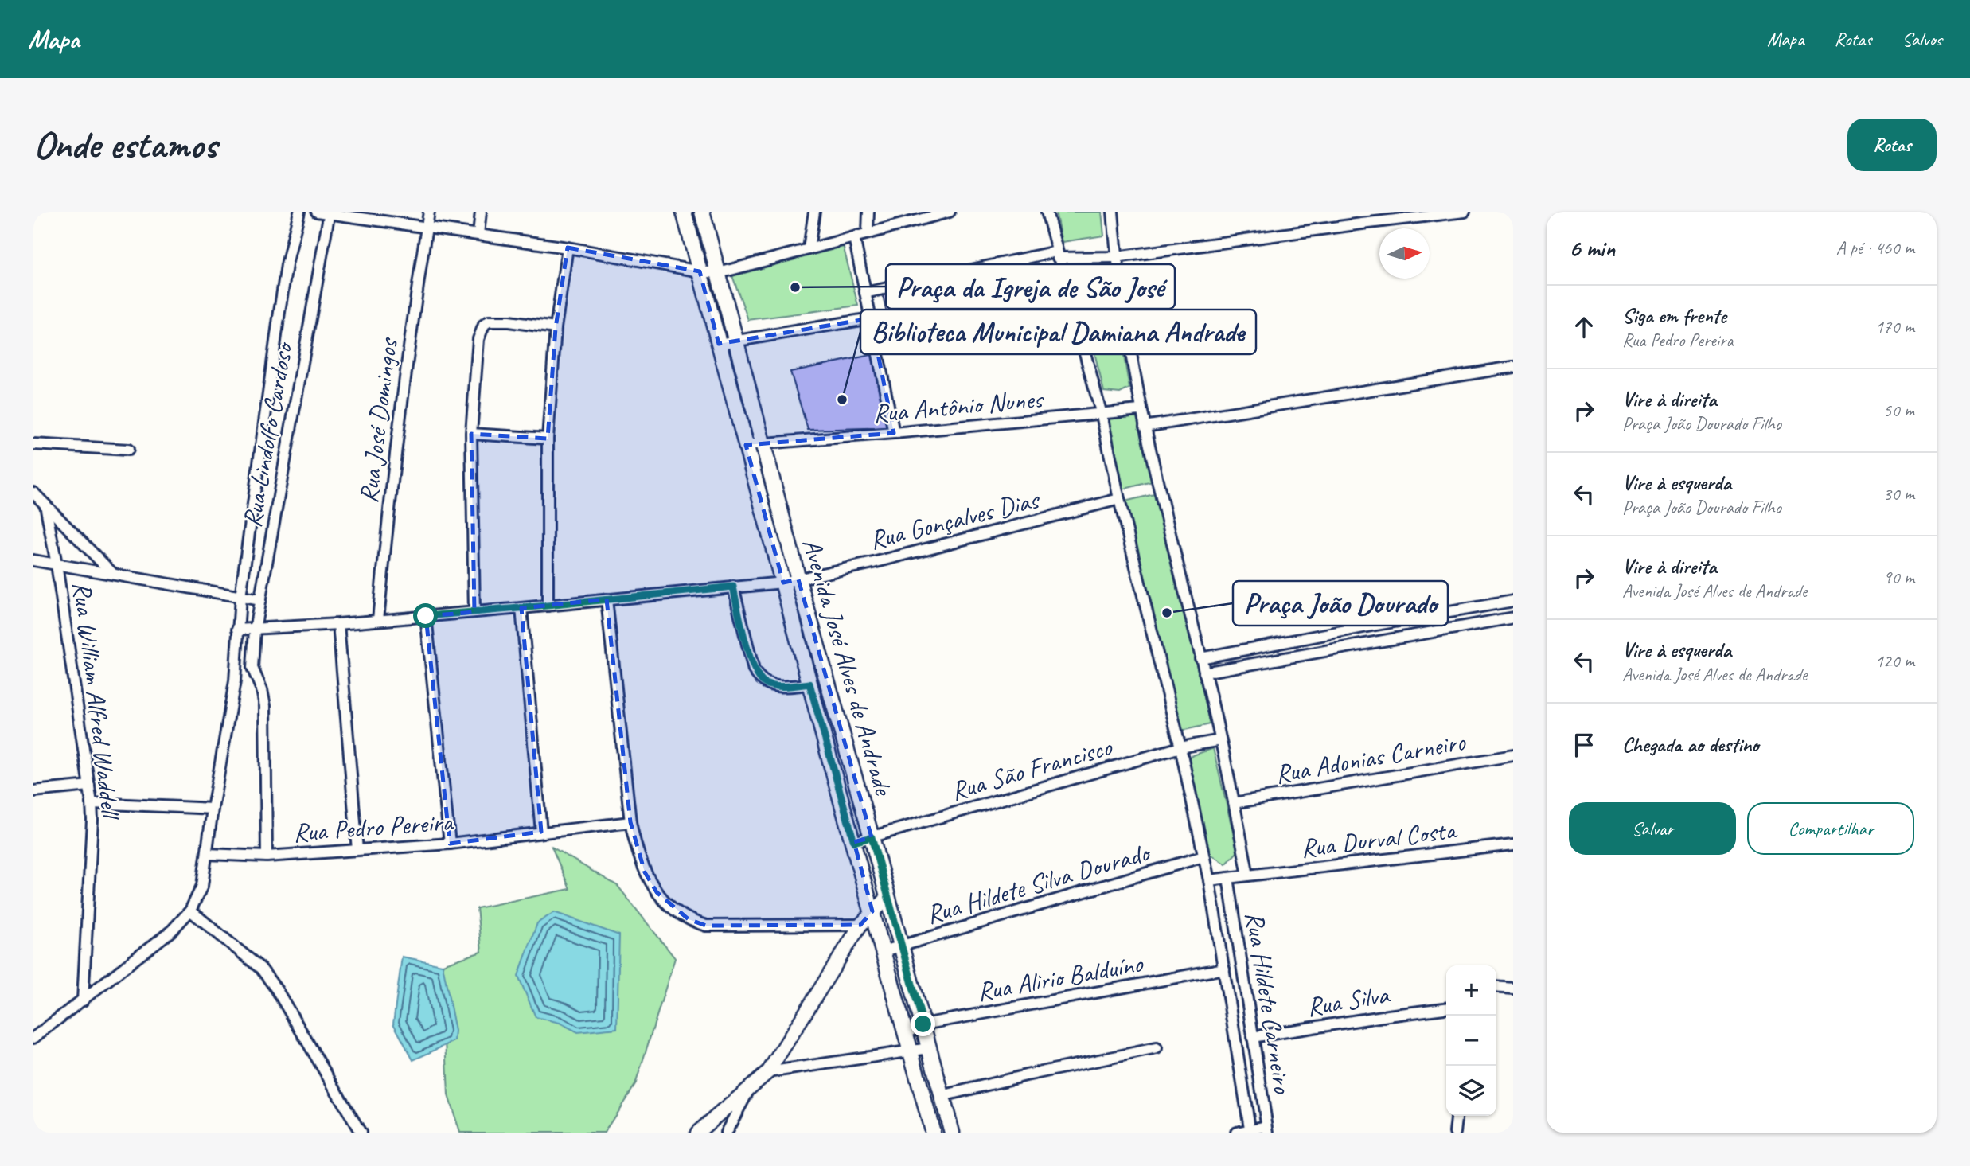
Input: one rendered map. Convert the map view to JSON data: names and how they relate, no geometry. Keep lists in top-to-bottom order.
{
  "streets": {
    "main road": ["Avenida José Alves de Andrade"],
    "street": [
      "Rua Antônio Nunes",
      "Rua José Domingos",
      "Rua Lindolfo Cardoso",
      "Rua Gonçalves Dias",
      "Rua William Alfred Waddell",
      "Rua Adonias Carneiro",
      "Rua São Francisco",
      "Rua Pedro Pereira",
      "Rua Durval Costa",
      "Rua Hildete Silva Dourado",
      "Rua Alirio Balduíno",
      "Rua Silva",
      "Rua Hildete Carneiro"
    ]
  },
  "crossings": [
    ["Rua Antônio Nunes", "Avenida José Alves de Andrade"],
    ["Rua Antônio Nunes", "Rua Hildete Carneiro"],
    ["Rua Lindolfo Cardoso", "Rua William Alfred Waddell"],
    ["Rua Lindolfo Cardoso", "Rua Pedro Pereira"],
    ["Rua Gonçalves Dias", "Avenida José Alves de Andrade"],
    ["Rua Gonçalves Dias", "Rua Hildete Carneiro"],
    ["Avenida José Alves de Andrade", "Rua São Francisco"],
    ["Avenida José Alves de Andrade", "Rua Hildete Silva Dourado"],
    ["Avenida José Alves de Andrade", "Rua Alirio Balduíno"],
    ["Rua São Francisco", "Rua Hildete Carneiro"],
    ["Rua Durval Costa", "Rua Hildete Carneiro"],
    ["Rua Hildete Silva Dourado", "Rua Hildete Carneiro"],
    ["Rua Alirio Balduíno", "Rua Hildete Carneiro"],
    ["Rua Silva", "Rua Hildete Carneiro"]
  ],
  "places": ["Praça da Igreja de São José", "Biblioteca Municipal Damiana Andrade", "Praça João Dourado"],
  "north": "right",
  "page": {
    "header": "Mapa",
    "nav": ["Mapa", "Rotas", "Salvos"],
    "buttons": [
      "Rotas",
      ["Salvar", "Compartilhar"]
    ],
    "title": "Onde estamos",
    "heading": ["6 min", "A pé · 460 m"],
    "list": [
      ["Siga em frente", "Rua Pedro Pereira", "170 m"],
      ["Vire à direita", "Praça João Dourado Filho", "50 m"],
      ["Vire à esquerda", "Praça João Dourado Filho", "30 m"],
      ["Vire à direita", "Avenida José Alves de Andrade", "90 m"],
      ["Vire à esquerda", "Avenida José Alves de Andrade", "120 m"],
      "Chegada ao destino"
    ],
    "map_buttons": ["+", "−"]
  }
}
